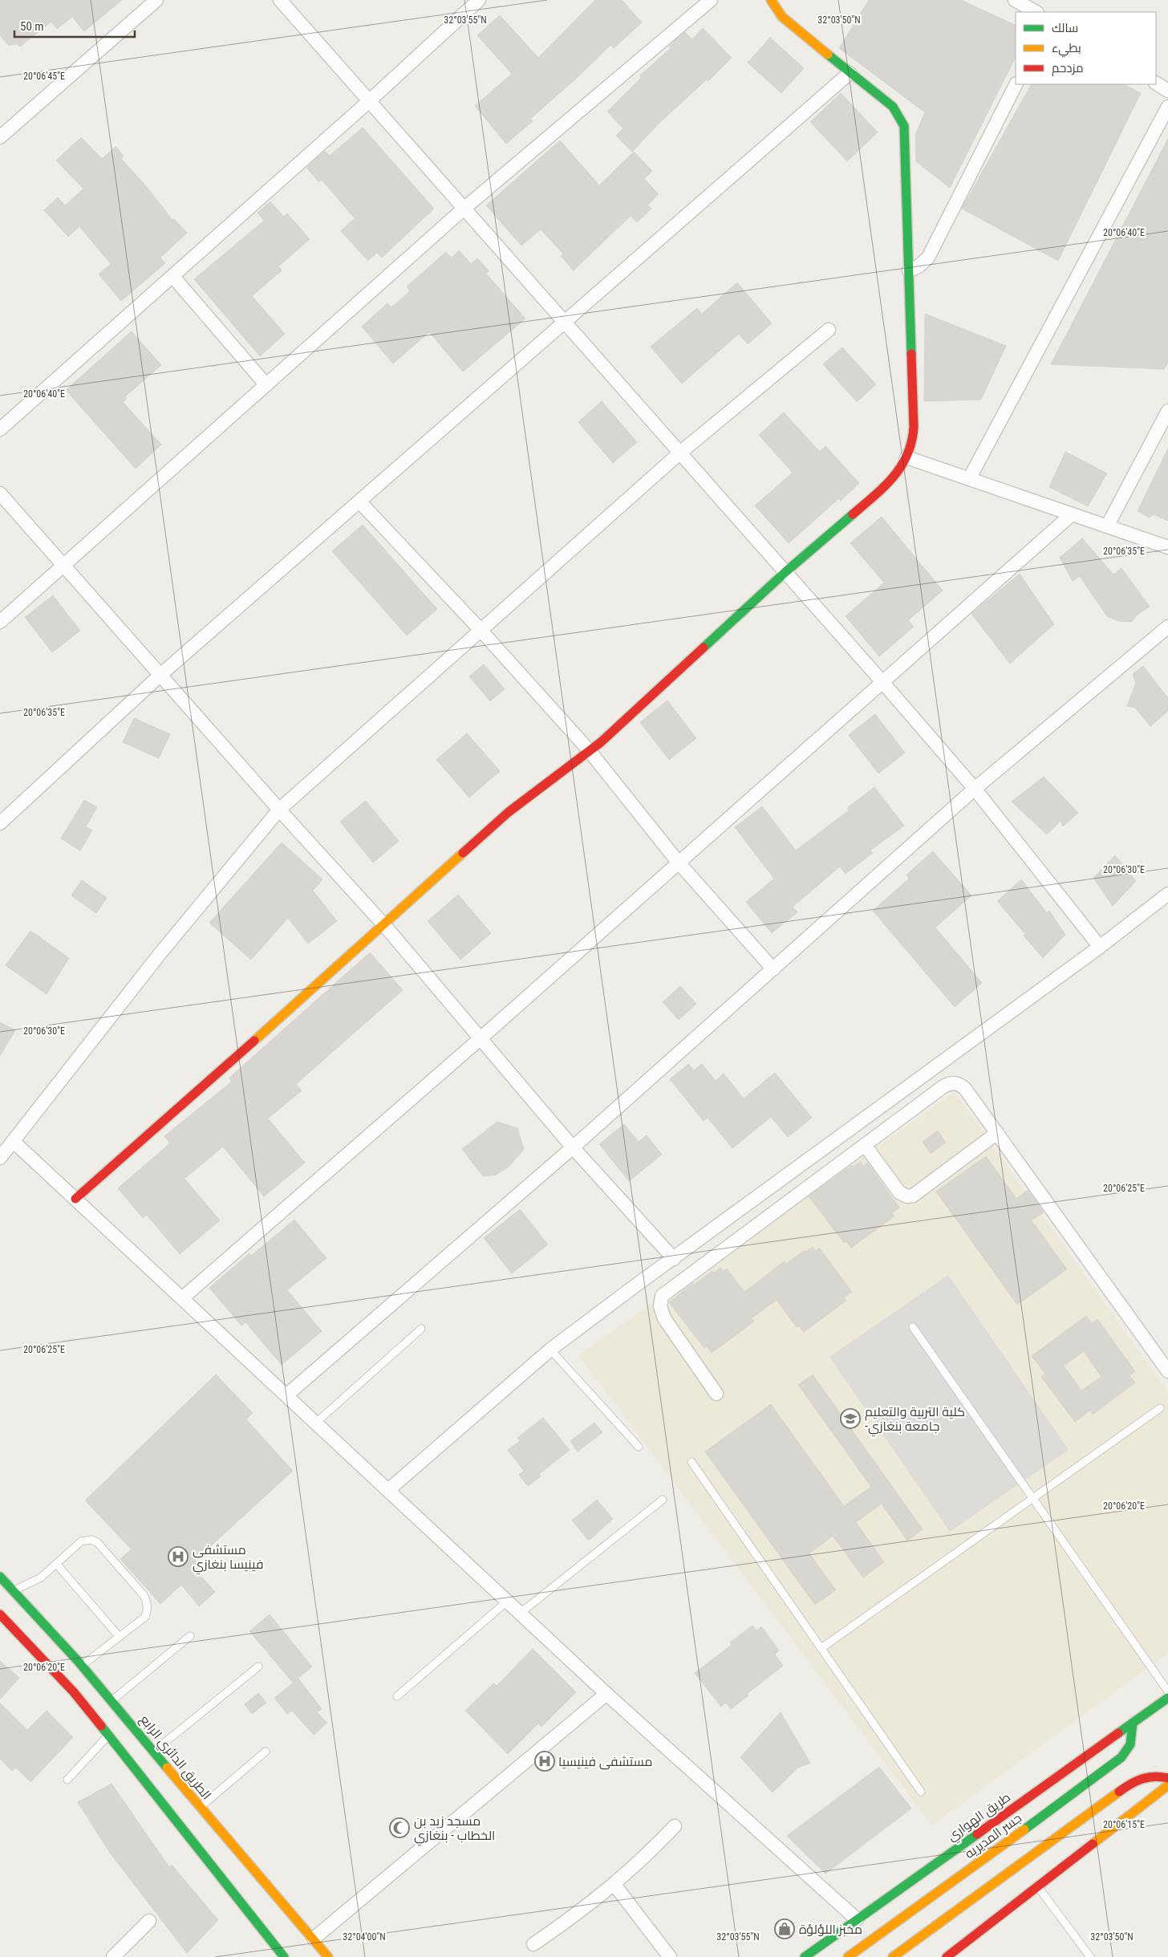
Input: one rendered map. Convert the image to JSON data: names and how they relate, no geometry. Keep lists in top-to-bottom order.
{
  "streets": {
    "main road": ["الطريق الدائري الرابع", "طريق الهواري", "جسر المديريه"]
  },
  "crossings": [
    ["طريق الهواري", "جسر المديريه"]
  ],
  "places": {
    "school or university": ["كلية التربية والتعليم -جامعة بنغازي"],
    "hospital": ["مستشفى فينيسا بنغازي", "مستشفى فينيسيا"],
    "mosque": ["مسجد زيد بن الخطاب - بنغازي"],
    "shop": ["مخبز اللؤلؤة"]
  },
  "legend": ["سالك", "بطيء", "مزدحم"],
  "scale_bar": "50 m",
  "coordinates": [
    "32°03'55\"N",
    "32°03'50\"N",
    "20°06'45\"E",
    "20°06'40\"E",
    "20°06'35\"E",
    "20°06'30\"E",
    "20°06'25\"E",
    "20°06'20\"E",
    "20°06'15\"E",
    "32°04'00\"N"
  ]
}
